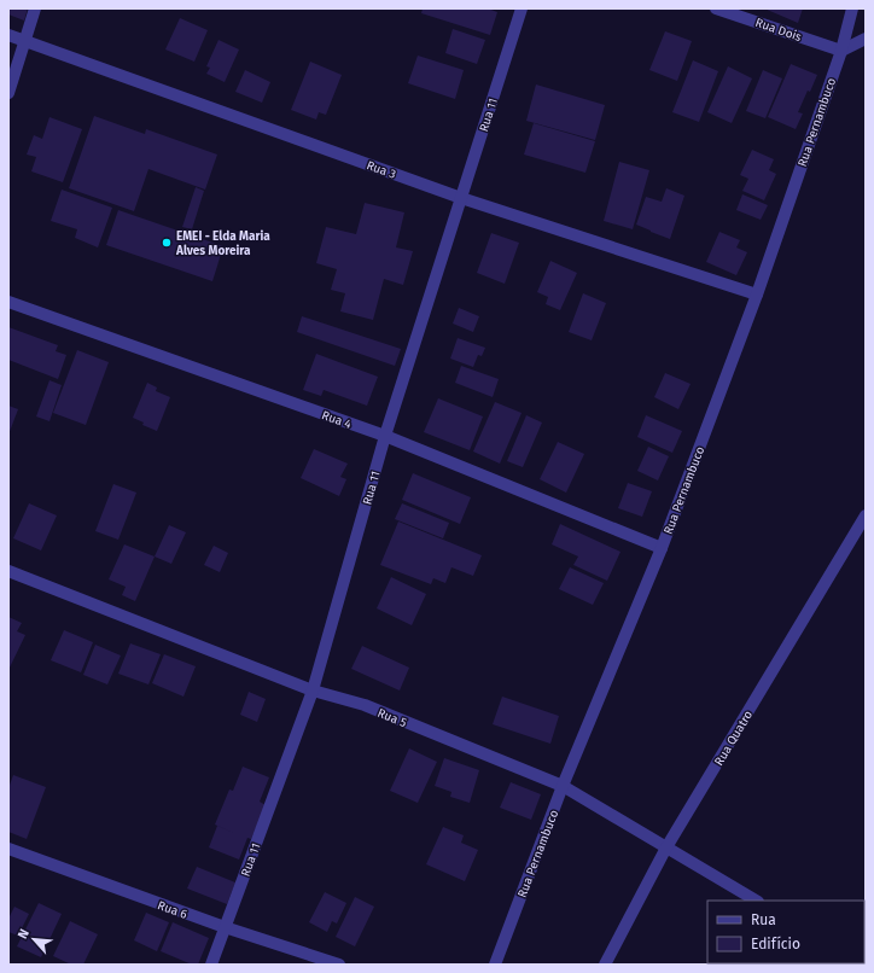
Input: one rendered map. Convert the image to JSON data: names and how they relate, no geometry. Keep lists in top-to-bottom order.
{
  "streets": {
    "street": [
      "Rua Dois",
      "Rua 11",
      "Rua Pernambuco",
      "Rua 3",
      "Rua 4",
      "Rua 5",
      "Rua Quatro",
      "Rua 6"
    ]
  },
  "crossings": [
    ["Rua Dois", "Rua Pernambuco"],
    ["Rua 11", "Rua 3"],
    ["Rua 11", "Rua 4"],
    ["Rua 11", "Rua 5"],
    ["Rua 11", "Rua 6"],
    ["Rua Pernambuco", "Rua 3"],
    ["Rua Pernambuco", "Rua 4"],
    ["Rua Pernambuco", "Rua 5"],
    ["Rua 5", "Rua Quatro"]
  ],
  "places": ["EMEI - Elda Maria Alves Moreira"],
  "legend": ["Rua", "Edifício"],
  "north": "top left"
}
